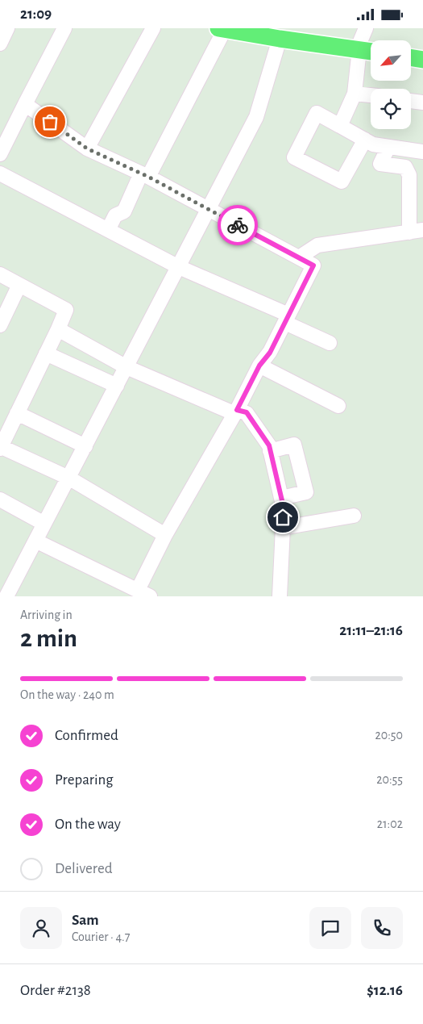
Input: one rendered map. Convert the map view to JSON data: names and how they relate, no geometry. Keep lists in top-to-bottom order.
{
  "north": "bottom left",
  "page": {
    "status": "21:09",
    "heading": ["2 min", "Arriving in", "21:11–21:16"],
    "panel": [
      "Sam",
      "Courier · 4.7",
      "Order #2138",
      "$12.16"
    ],
    "bar": "On the way · 240 m",
    "list": [
      ["Confirmed", "20:50"],
      ["Preparing", "20:55"],
      ["On the way", "21:02"],
      "Delivered"
    ]
  }
}
